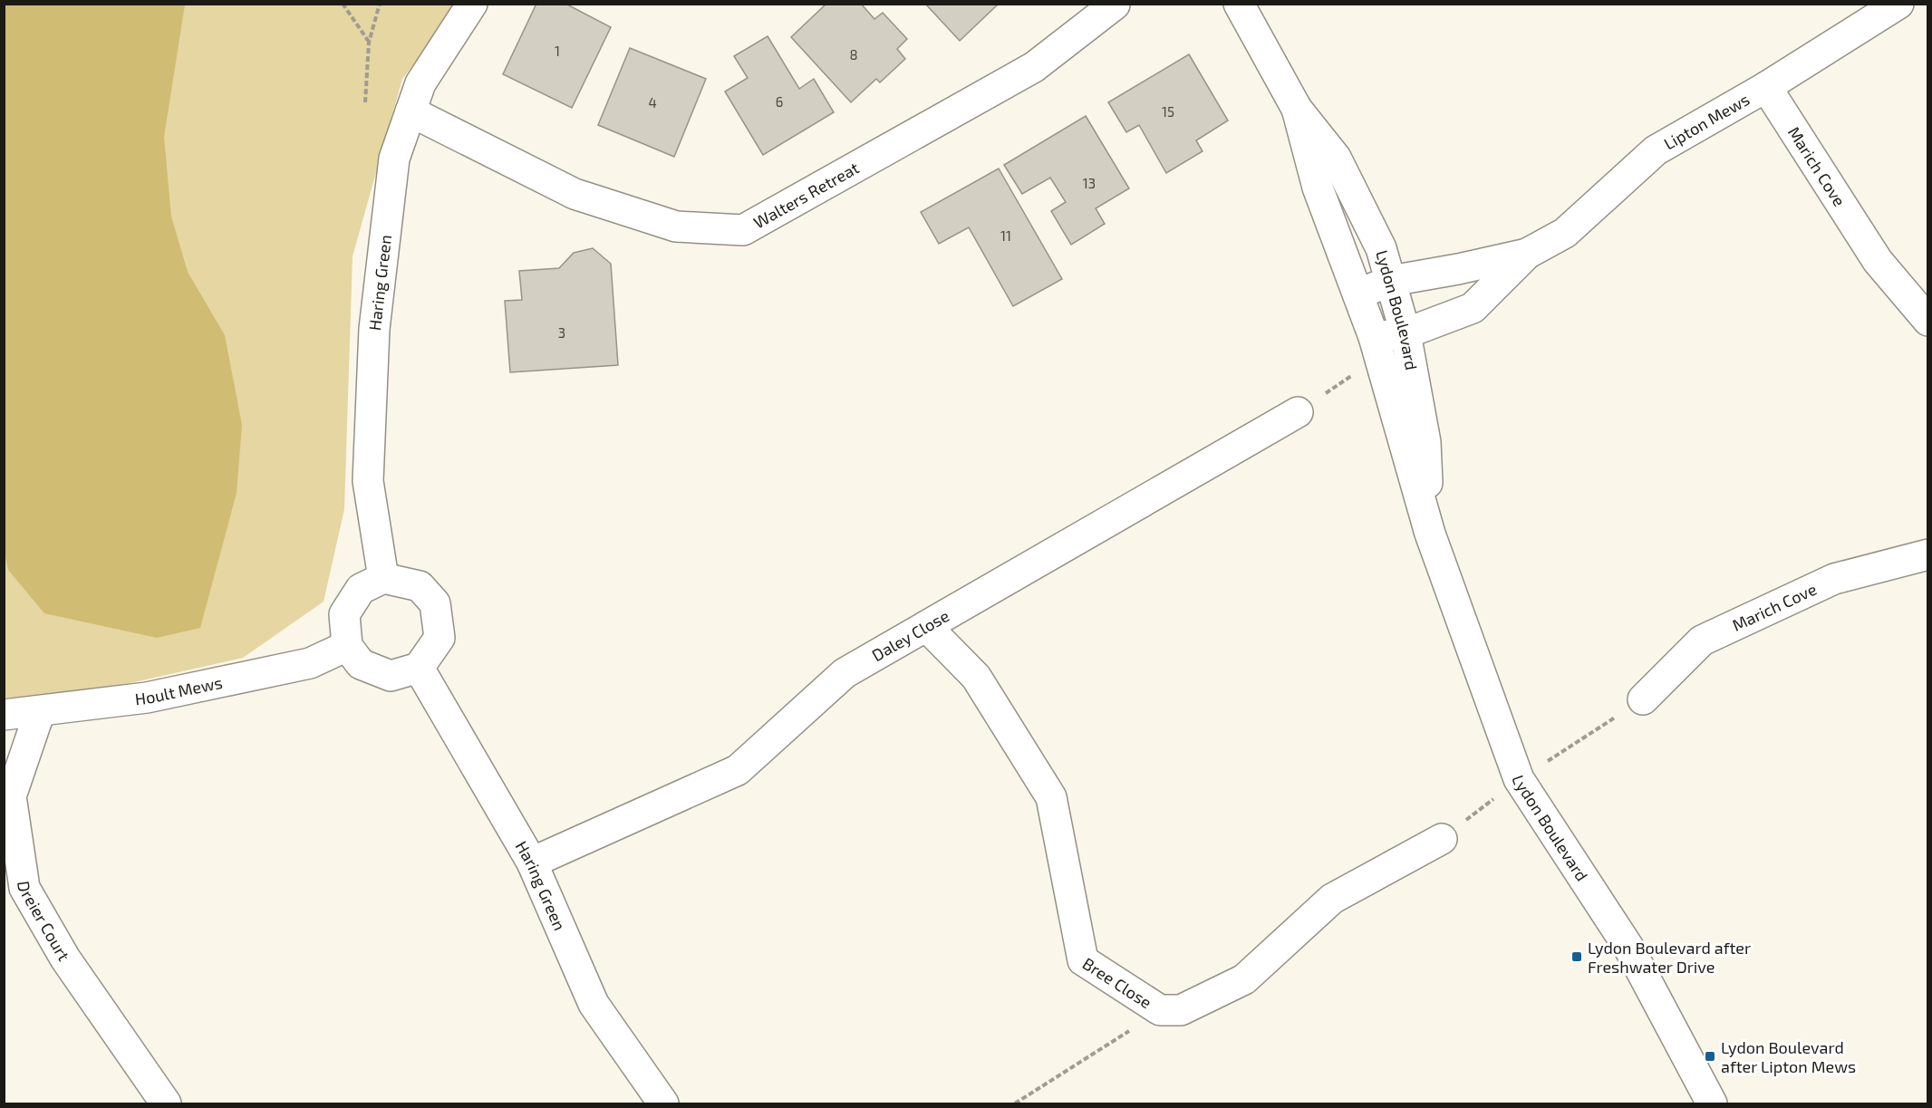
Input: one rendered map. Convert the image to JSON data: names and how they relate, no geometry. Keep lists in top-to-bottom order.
{
  "streets": {
    "street": [
      "Lipton Mews",
      "Marich Cove",
      "Walters Retreat",
      "Haring Green",
      "Lydon Boulevard",
      "Daley Close",
      "Hoult Mews",
      "Dreier Court",
      "Bree Close"
    ]
  },
  "crossings": [
    ["Lipton Mews", "Marich Cove"],
    ["Lipton Mews", "Lydon Boulevard"],
    ["Walters Retreat", "Haring Green"],
    ["Haring Green", "Daley Close"],
    ["Haring Green", "Hoult Mews"],
    ["Daley Close", "Bree Close"],
    ["Hoult Mews", "Dreier Court"]
  ],
  "places": {
    "transit": ["Lydon Boulevard after Freshwater Drive", "Lydon Boulevard after Lipton Mews"]
  },
  "house_numbers": [
    "1",
    "8",
    "6",
    "4",
    "15",
    "13",
    "11",
    "3"
  ]
}
